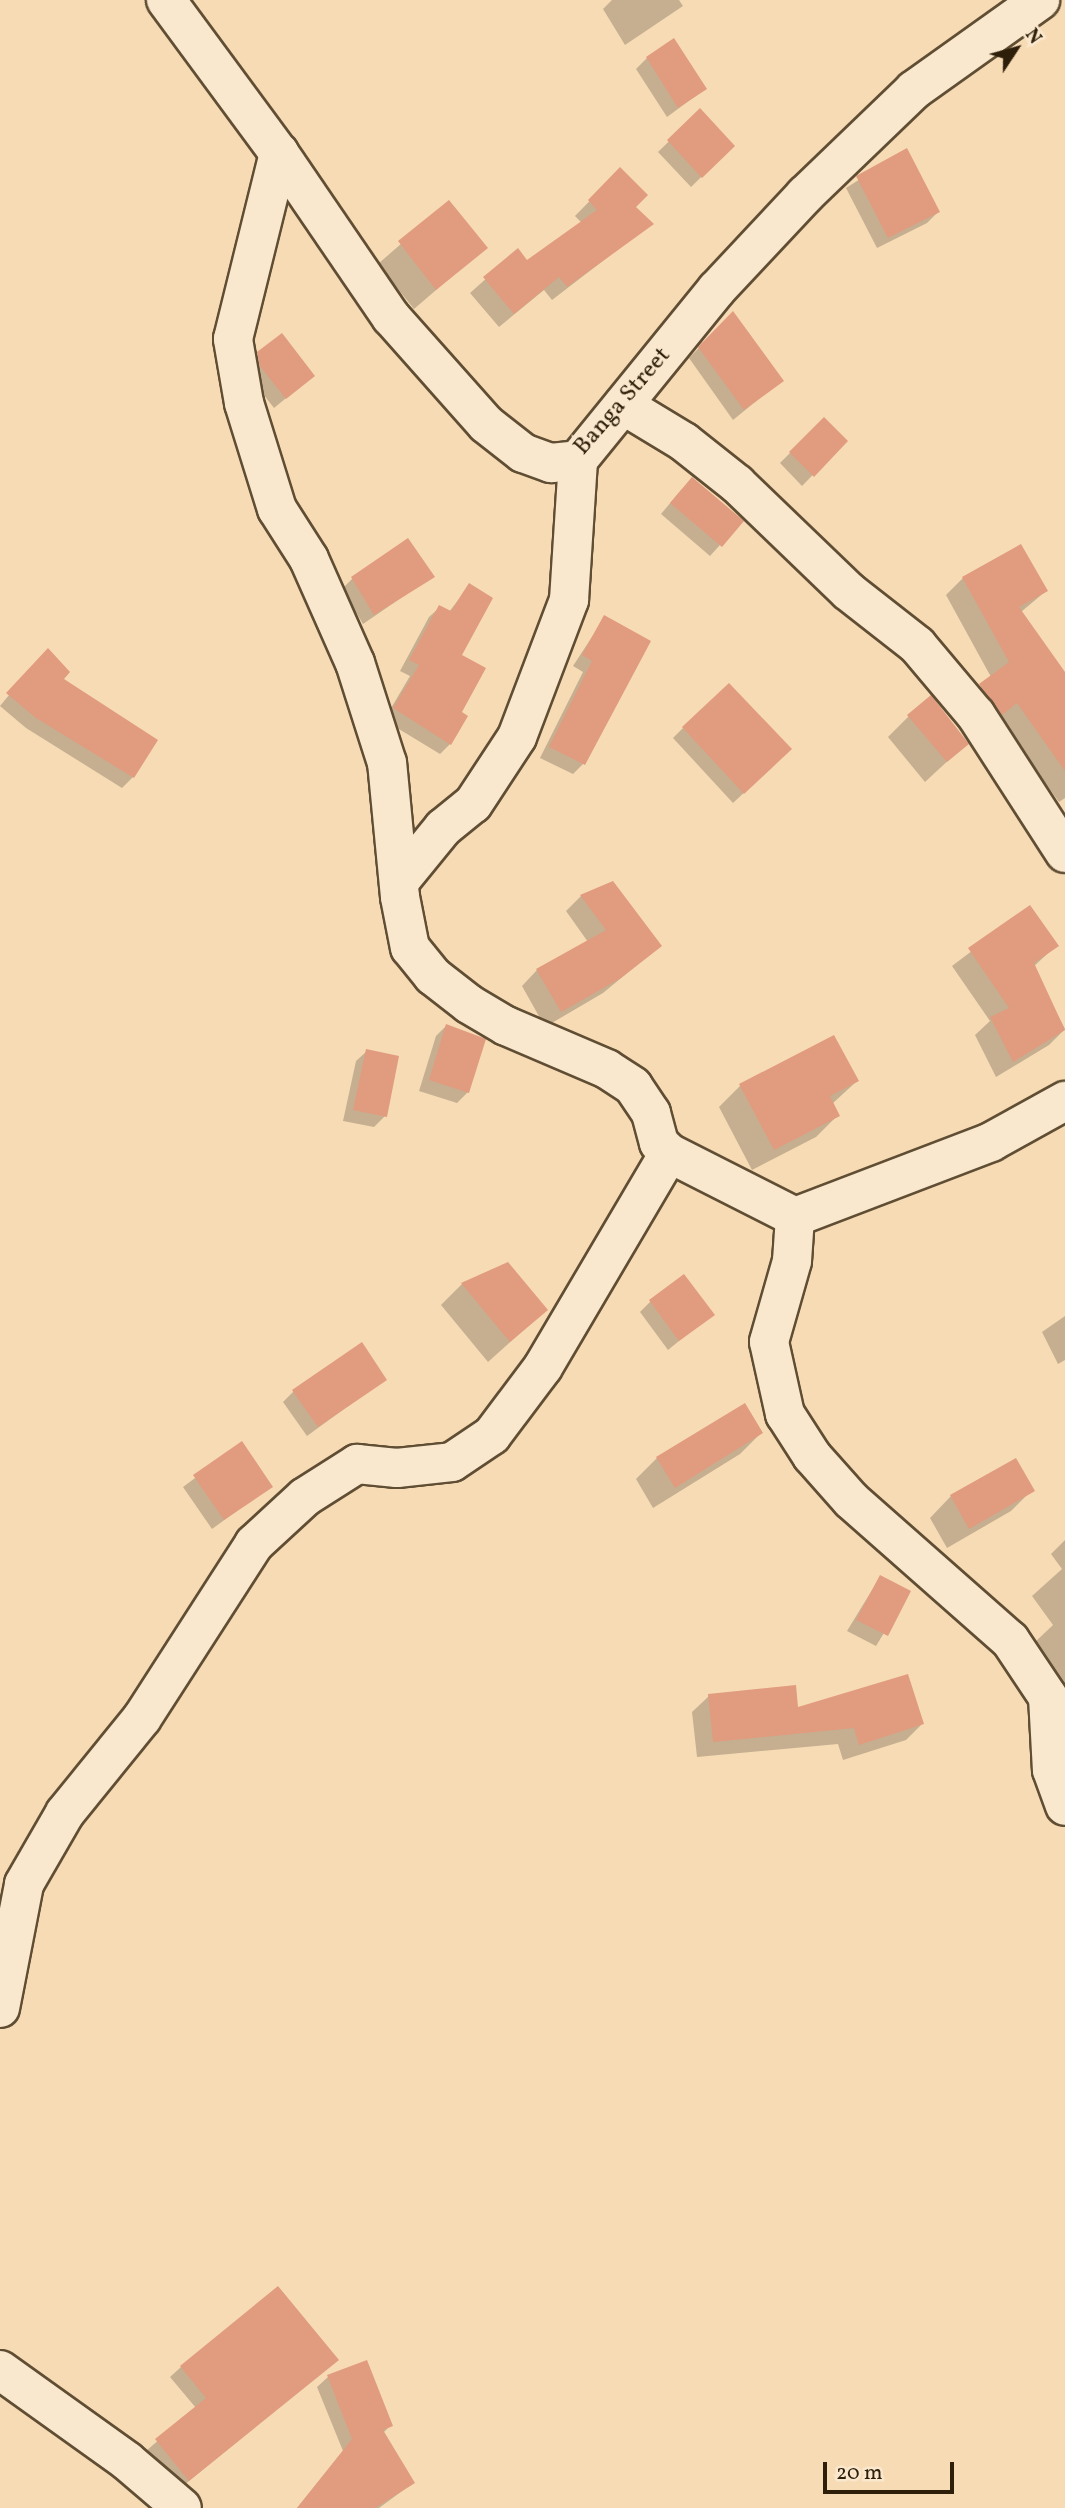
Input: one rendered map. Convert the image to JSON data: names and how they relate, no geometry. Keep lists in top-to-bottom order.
{
  "streets": {
    "street": ["Banga Street"]
  },
  "scale_bar": "20 m",
  "north": "top right"
}
